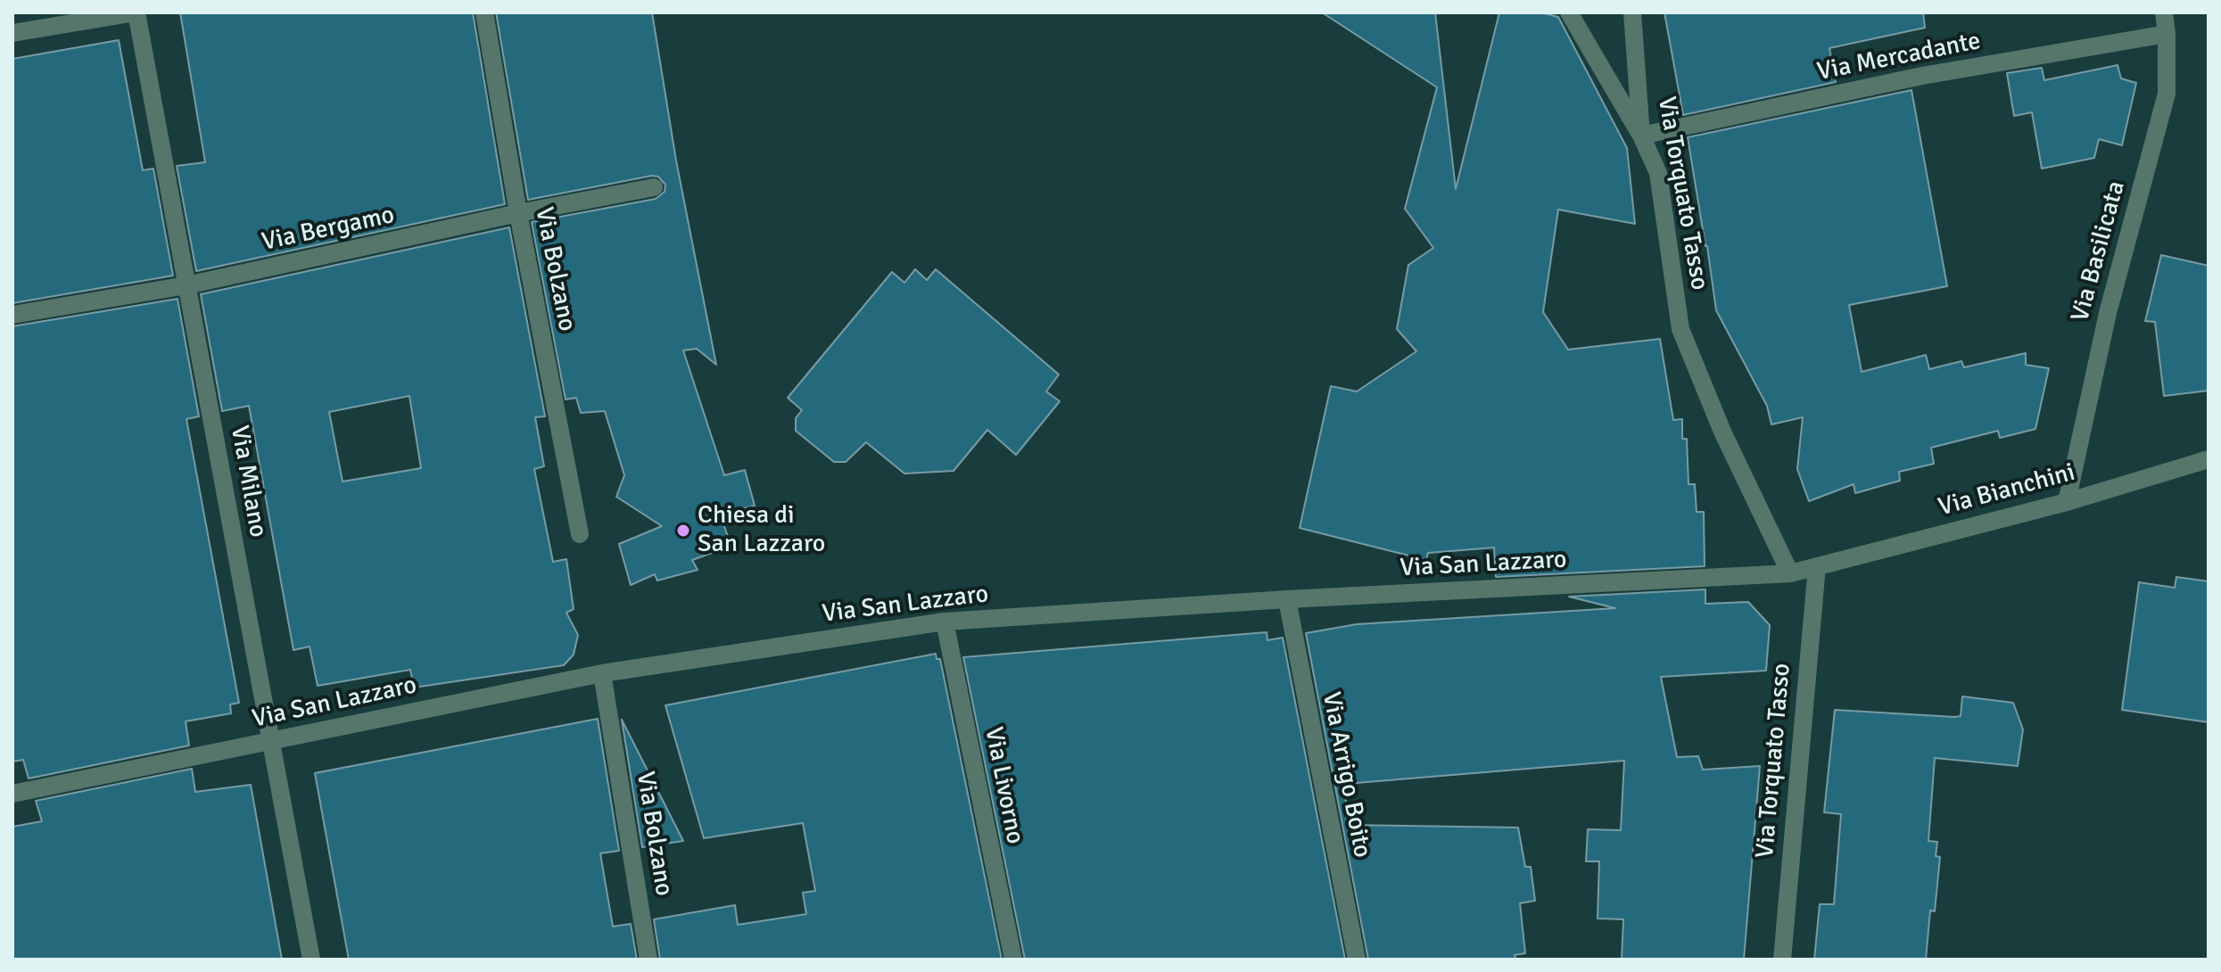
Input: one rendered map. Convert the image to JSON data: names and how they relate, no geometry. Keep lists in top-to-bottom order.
{
  "streets": {
    "street": [
      "Via Mercadante",
      "Via Torquato Tasso",
      "Via Bergamo",
      "Via Basilicata",
      "Via Bolzano",
      "Via Milano",
      "Via Bianchini",
      "Via San Lazzaro",
      "Via Arrigo Boito",
      "Via Livorno"
    ]
  },
  "crossings": [
    ["Via Mercadante", "Via Torquato Tasso"],
    ["Via Mercadante", "Via Basilicata"],
    ["Via Torquato Tasso", "Via Bianchini"],
    ["Via Torquato Tasso", "Via San Lazzaro"],
    ["Via Bergamo", "Via Bolzano"],
    ["Via Bergamo", "Via Milano"],
    ["Via Basilicata", "Via Bianchini"],
    ["Via Bolzano", "Via San Lazzaro"],
    ["Via Milano", "Via San Lazzaro"],
    ["Via Bianchini", "Via San Lazzaro"],
    ["Via San Lazzaro", "Via Arrigo Boito"],
    ["Via San Lazzaro", "Via Livorno"]
  ],
  "places": ["Chiesa di San Lazzaro"]
}
